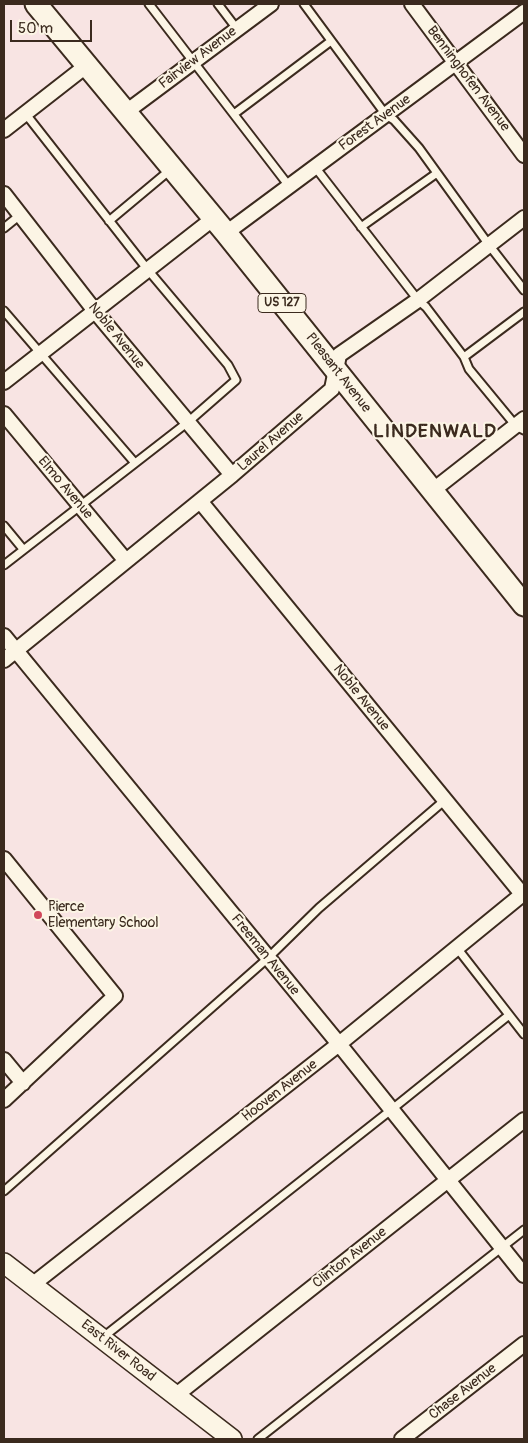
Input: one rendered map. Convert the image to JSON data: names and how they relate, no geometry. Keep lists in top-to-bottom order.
{
  "streets": {
    "main road": ["US 127", "Pleasant Avenue"],
    "street": [
      "Fairview Avenue",
      "Benninghofen Avenue",
      "Forest Avenue",
      "Noble Avenue",
      "Laurel Avenue",
      "Elmo Avenue",
      "Freeman Avenue",
      "Hooven Avenue",
      "Clinton Avenue",
      "East River Road",
      "Chase Avenue"
    ]
  },
  "crossings": [
    ["Fairview Avenue", "Pleasant Avenue"],
    ["Benninghofen Avenue", "Forest Avenue"],
    ["Forest Avenue", "Noble Avenue"],
    ["Forest Avenue", "Pleasant Avenue"],
    ["Noble Avenue", "Laurel Avenue"],
    ["Noble Avenue", "Hooven Avenue"],
    ["Pleasant Avenue", "Laurel Avenue"],
    ["Laurel Avenue", "Elmo Avenue"],
    ["Laurel Avenue", "Freeman Avenue"],
    ["Freeman Avenue", "Hooven Avenue"],
    ["Freeman Avenue", "Clinton Avenue"],
    ["Hooven Avenue", "East River Road"],
    ["Clinton Avenue", "East River Road"]
  ],
  "districts": ["LINDENWALD"],
  "places": ["Pierce Elementary School"],
  "scale_bar": "50 m"
}
